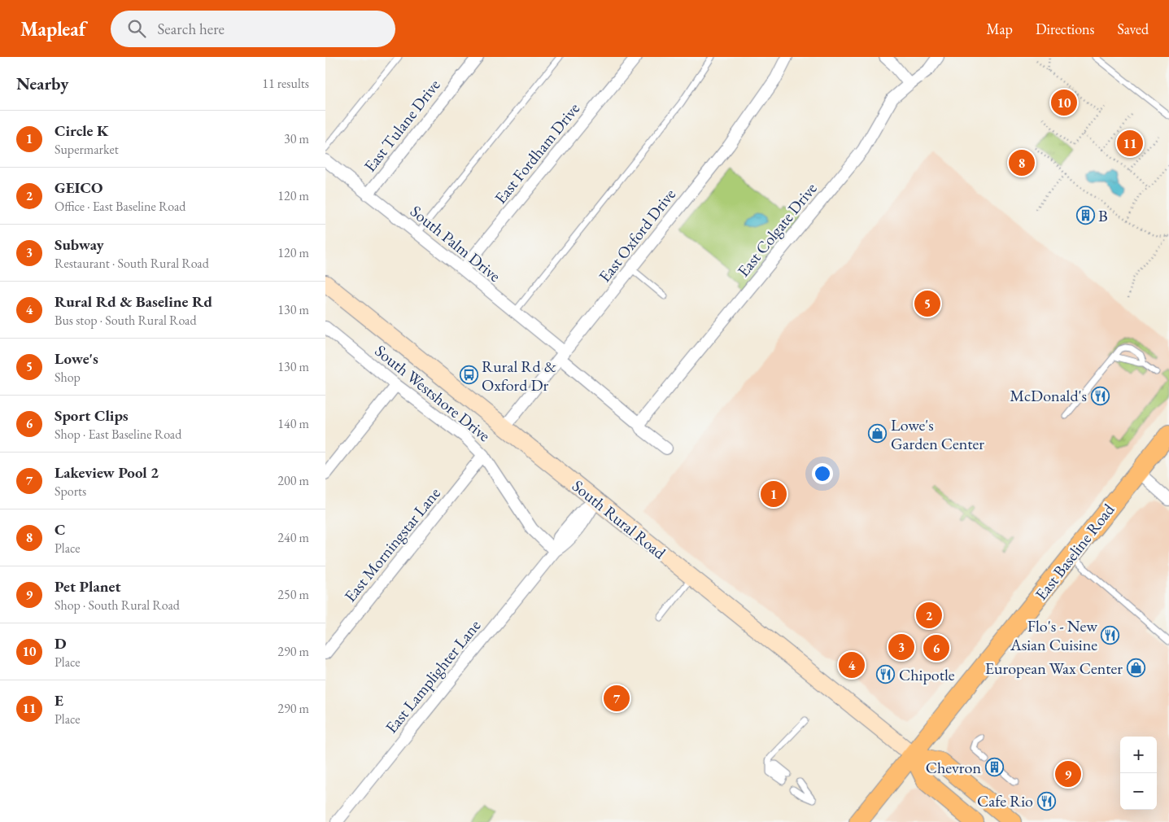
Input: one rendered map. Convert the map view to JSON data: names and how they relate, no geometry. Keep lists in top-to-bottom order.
{
  "streets": {
    "main road": ["South Rural Road", "East Baseline Road"],
    "street": [
      "East Tulane Drive",
      "East Fordham Drive",
      "East Colgate Drive",
      "East Oxford Drive",
      "South Palm Drive",
      "South Westshore Drive",
      "East Morningstar Lane",
      "East Lamplighter Lane"
    ]
  },
  "crossings": [
    ["East Tulane Drive", "South Palm Drive"],
    ["East Fordham Drive", "South Palm Drive"],
    ["East Colgate Drive", "South Palm Drive"],
    ["East Oxford Drive", "South Palm Drive"],
    ["East Oxford Drive", "South Rural Road"],
    ["South Westshore Drive", "East Morningstar Lane"],
    ["South Westshore Drive", "East Lamplighter Lane"],
    ["South Rural Road", "East Baseline Road"],
    ["South Rural Road", "East Lamplighter Lane"]
  ],
  "places": {
    "building": ["B", "Chevron"],
    "bus stop": ["Rural Rd & Oxford Dr"],
    "restaurant": [
      "McDonald's",
      "Flo's - New Asian Cuisine",
      "Chipotle",
      "Cafe Rio"
    ],
    "shop": ["Lowe's Garden Center", "European Wax Center"]
  },
  "page": {
    "header": "Mapleaf",
    "search": "Search here",
    "nav": ["Map", "Directions", "Saved"],
    "heading": ["Nearby", "11 results"],
    "pins": [
      "10",
      "11",
      "8",
      "5",
      "1",
      "2",
      "3",
      "6",
      "4",
      "7",
      "9"
    ],
    "list": [
      {
        "mark": "1",
        "name": "Circle K",
        "note": "Supermarket",
        "value": "30 m"
      },
      {
        "mark": "2",
        "name": "GEICO",
        "note": "Office · East Baseline Road",
        "value": "120 m"
      },
      {
        "mark": "3",
        "name": "Subway",
        "note": "Restaurant · South Rural Road",
        "value": "120 m"
      },
      {
        "mark": "4",
        "name": "Rural Rd & Baseline Rd",
        "note": "Bus stop · South Rural Road",
        "value": "130 m"
      },
      {
        "mark": "5",
        "name": "Lowe's",
        "note": "Shop",
        "value": "130 m"
      },
      {
        "mark": "6",
        "name": "Sport Clips",
        "note": "Shop · East Baseline Road",
        "value": "140 m"
      },
      {
        "mark": "7",
        "name": "Lakeview Pool 2",
        "note": "Sports",
        "value": "200 m"
      },
      {
        "mark": "8",
        "name": "C",
        "note": "Place",
        "value": "240 m"
      },
      {
        "mark": "9",
        "name": "Pet Planet",
        "note": "Shop · South Rural Road",
        "value": "250 m"
      },
      {
        "mark": "10",
        "name": "D",
        "note": "Place",
        "value": "290 m"
      },
      {
        "mark": "11",
        "name": "E",
        "note": "Place",
        "value": "290 m"
      }
    ],
    "map_buttons": ["+", "−"]
  }
}
